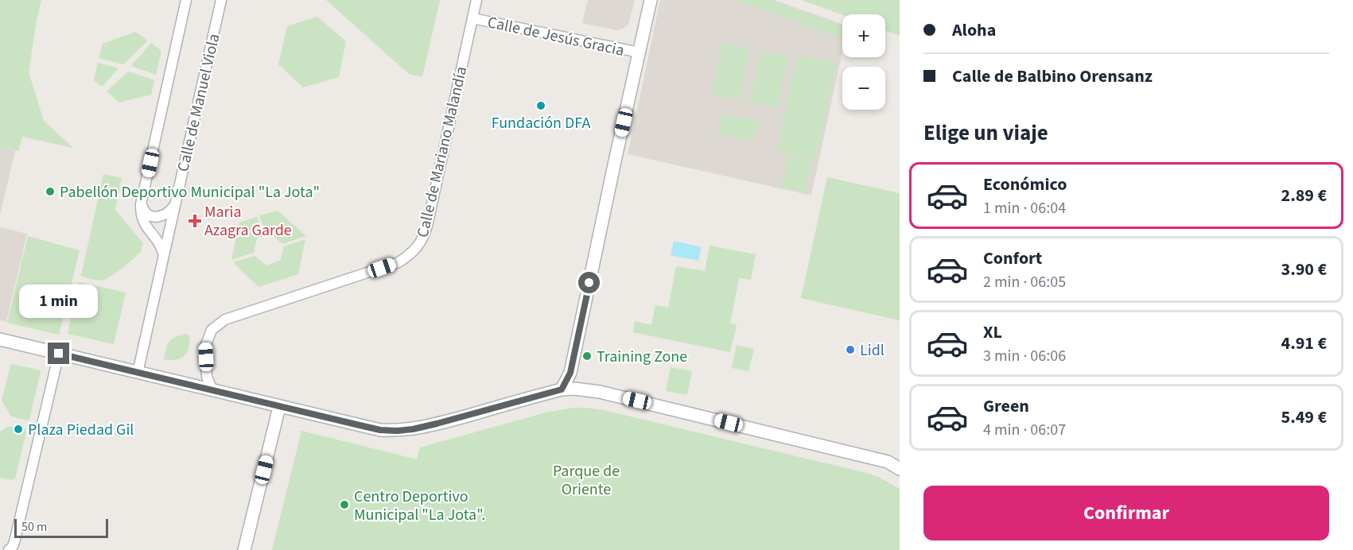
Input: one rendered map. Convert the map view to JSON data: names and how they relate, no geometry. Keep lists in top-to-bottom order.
{
  "streets": {
    "street": ["Calle de Jesús Gracia", "Calle de Manuel Viola", "Calle de Mariano Malandía"]
  },
  "crossings": [
    ["Calle de Jesús Gracia", "Calle de Mariano Malandía"]
  ],
  "parks": ["Parque de Oriente"],
  "places": {
    "other": [
      "Fundación DFA",
      "Pabellón Deportivo Municipal \"La Jota\"",
      "Lidl",
      "Training Zone",
      "Plaza Piedad Gil",
      "Centro Deportivo Municipal \"La Jota\"."
    ],
    "health": ["Maria Azagra Garde"]
  },
  "scale_bar": "50 m",
  "page": {
    "banner": ["Aloha", "Calle de Balbino Orensanz"],
    "map_buttons": ["+", "−"],
    "heading": "Elige un viaje",
    "list": [
      {
        "name": "Económico",
        "note": "1 min · 06:04",
        "value": "2.89 €"
      },
      {
        "name": "Confort",
        "note": "2 min · 06:05",
        "value": "3.90 €"
      },
      {
        "name": "XL",
        "note": "3 min · 06:06",
        "value": "4.91 €"
      },
      {
        "name": "Green",
        "note": "4 min · 06:07",
        "value": "5.49 €"
      }
    ],
    "bubble": "1 min",
    "buttons": "Confirmar",
    "scale": "50 m"
  }
}
